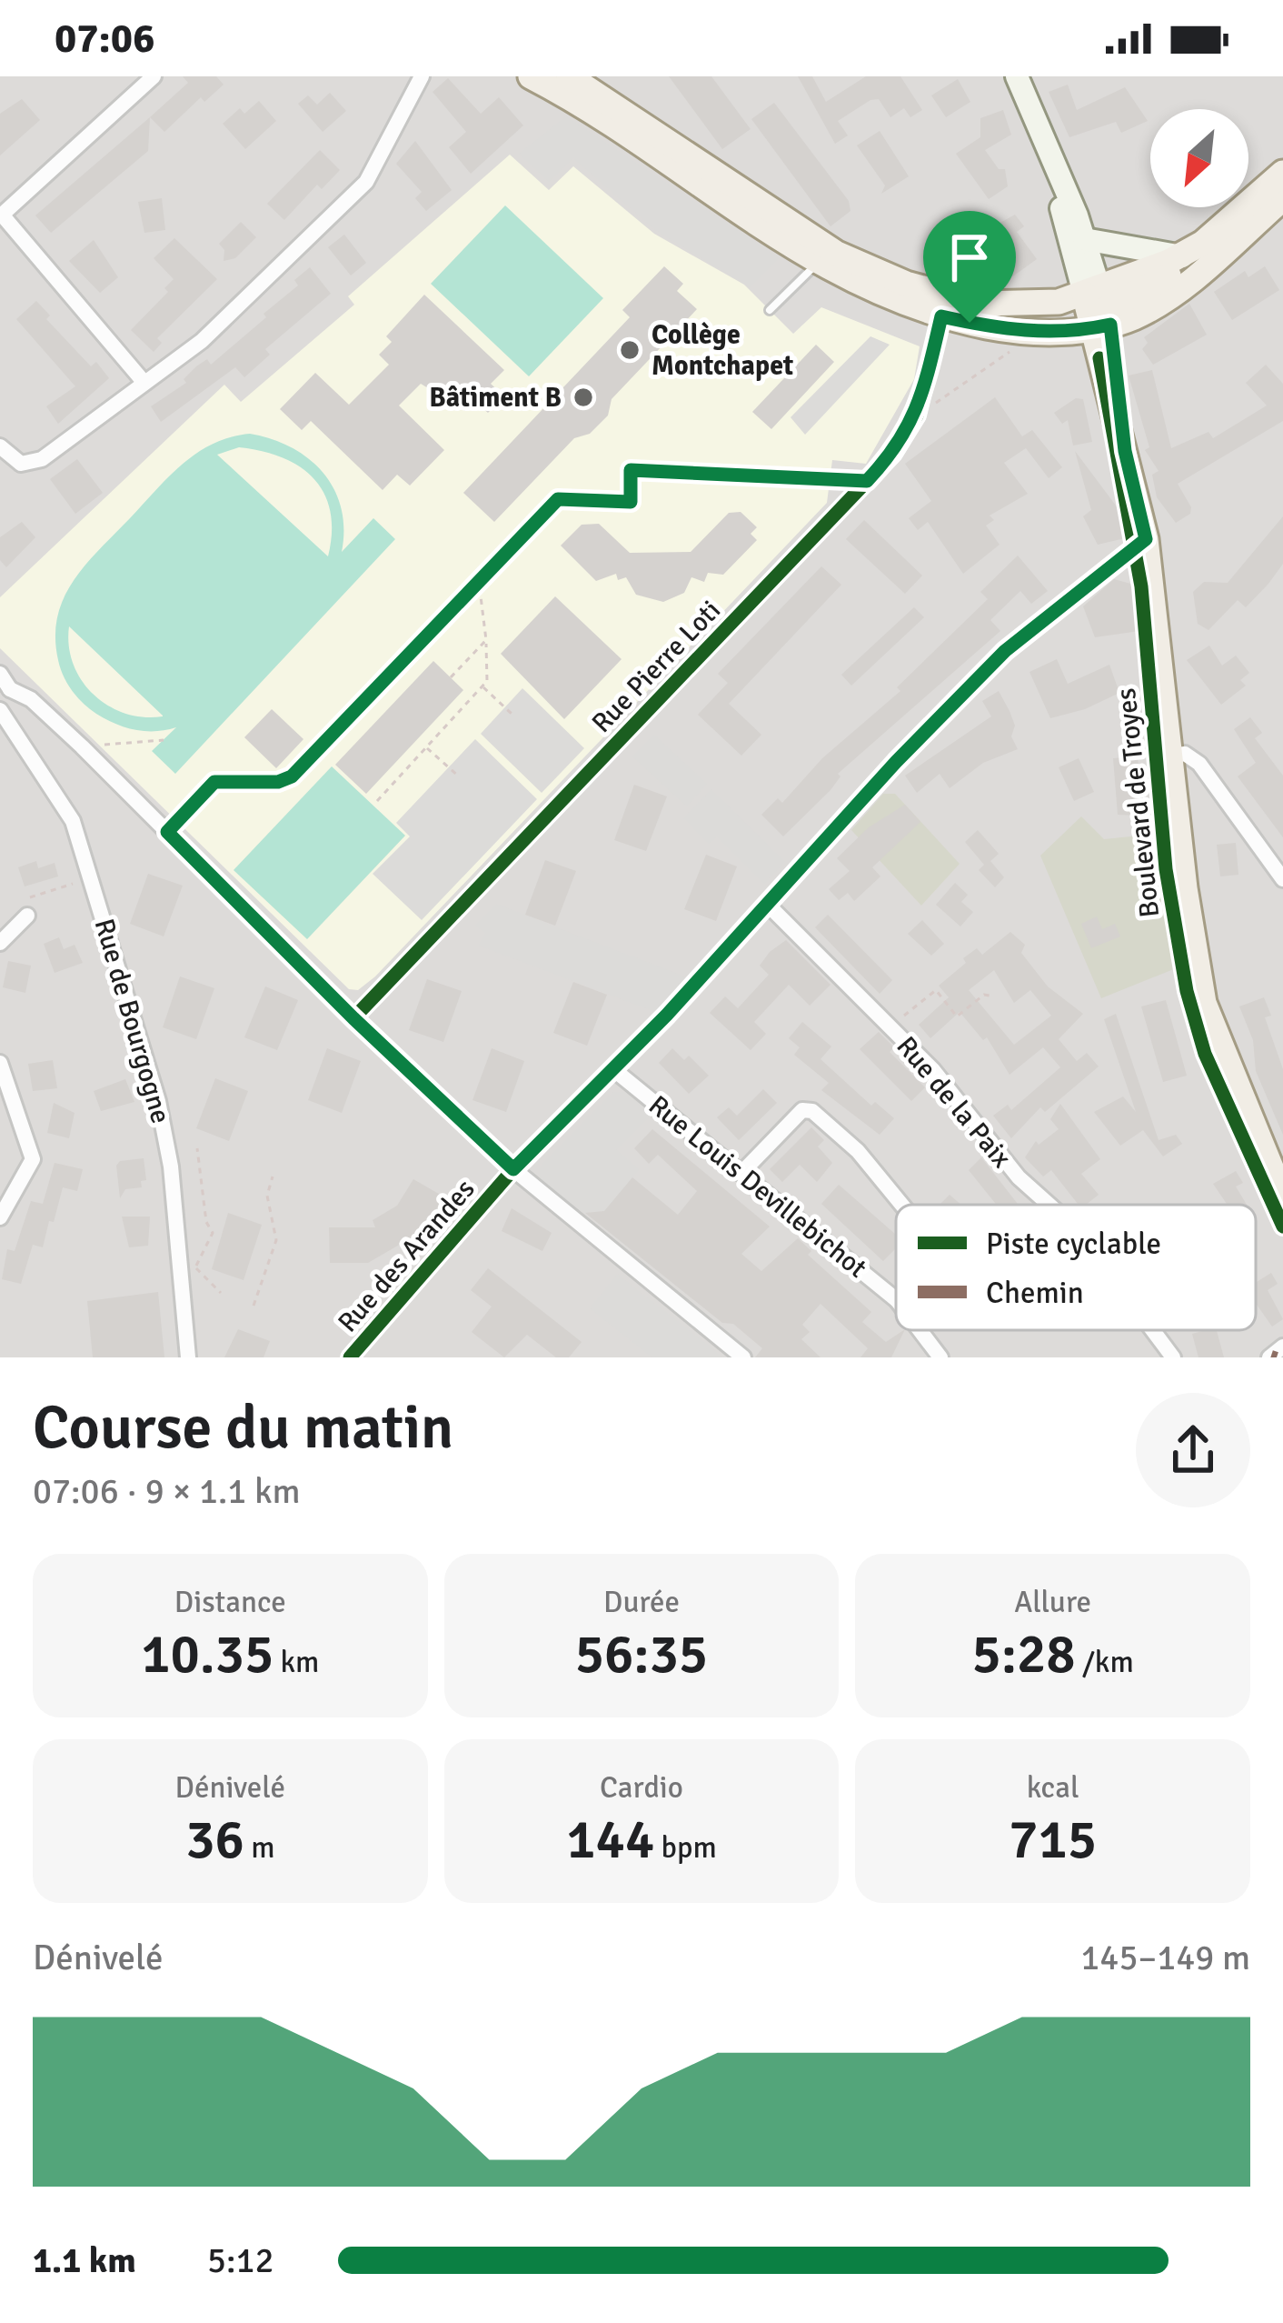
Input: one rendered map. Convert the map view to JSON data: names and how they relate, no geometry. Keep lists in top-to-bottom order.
{
  "streets": {
    "main road": ["Boulevard de Troyes"],
    "street": [
      "Rue Pierre Loti",
      "Rue de Bourgogne",
      "Rue de la Paix",
      "Rue Louis Devillebichot",
      "Rue des Arandes"
    ]
  },
  "crossings": [
    ["Boulevard de Troyes", "Rue des Arandes"],
    ["Rue de la Paix", "Rue des Arandes"],
    ["Rue Louis Devillebichot", "Rue des Arandes"]
  ],
  "places": ["Collège Montchapet", "Bâtiment B"],
  "legend": ["Piste cyclable", "Chemin"],
  "north": "bottom left",
  "page": {
    "status": "07:06",
    "heading": ["Course du matin", "07:06 · 9 × 1.1 km"],
    "stats": [
      ["Distance", "10.35 km"],
      ["Durée", "56:35"],
      ["Allure", "5:28 /km"],
      ["Dénivelé", "36 m"],
      ["Cardio", "144 bpm"],
      ["kcal", "715"]
    ],
    "chart": ["Dénivelé", "145–149 m"],
    "list": [
      {
        "name": "1.1 km",
        "note": "5:12"
      }
    ]
  }
}
